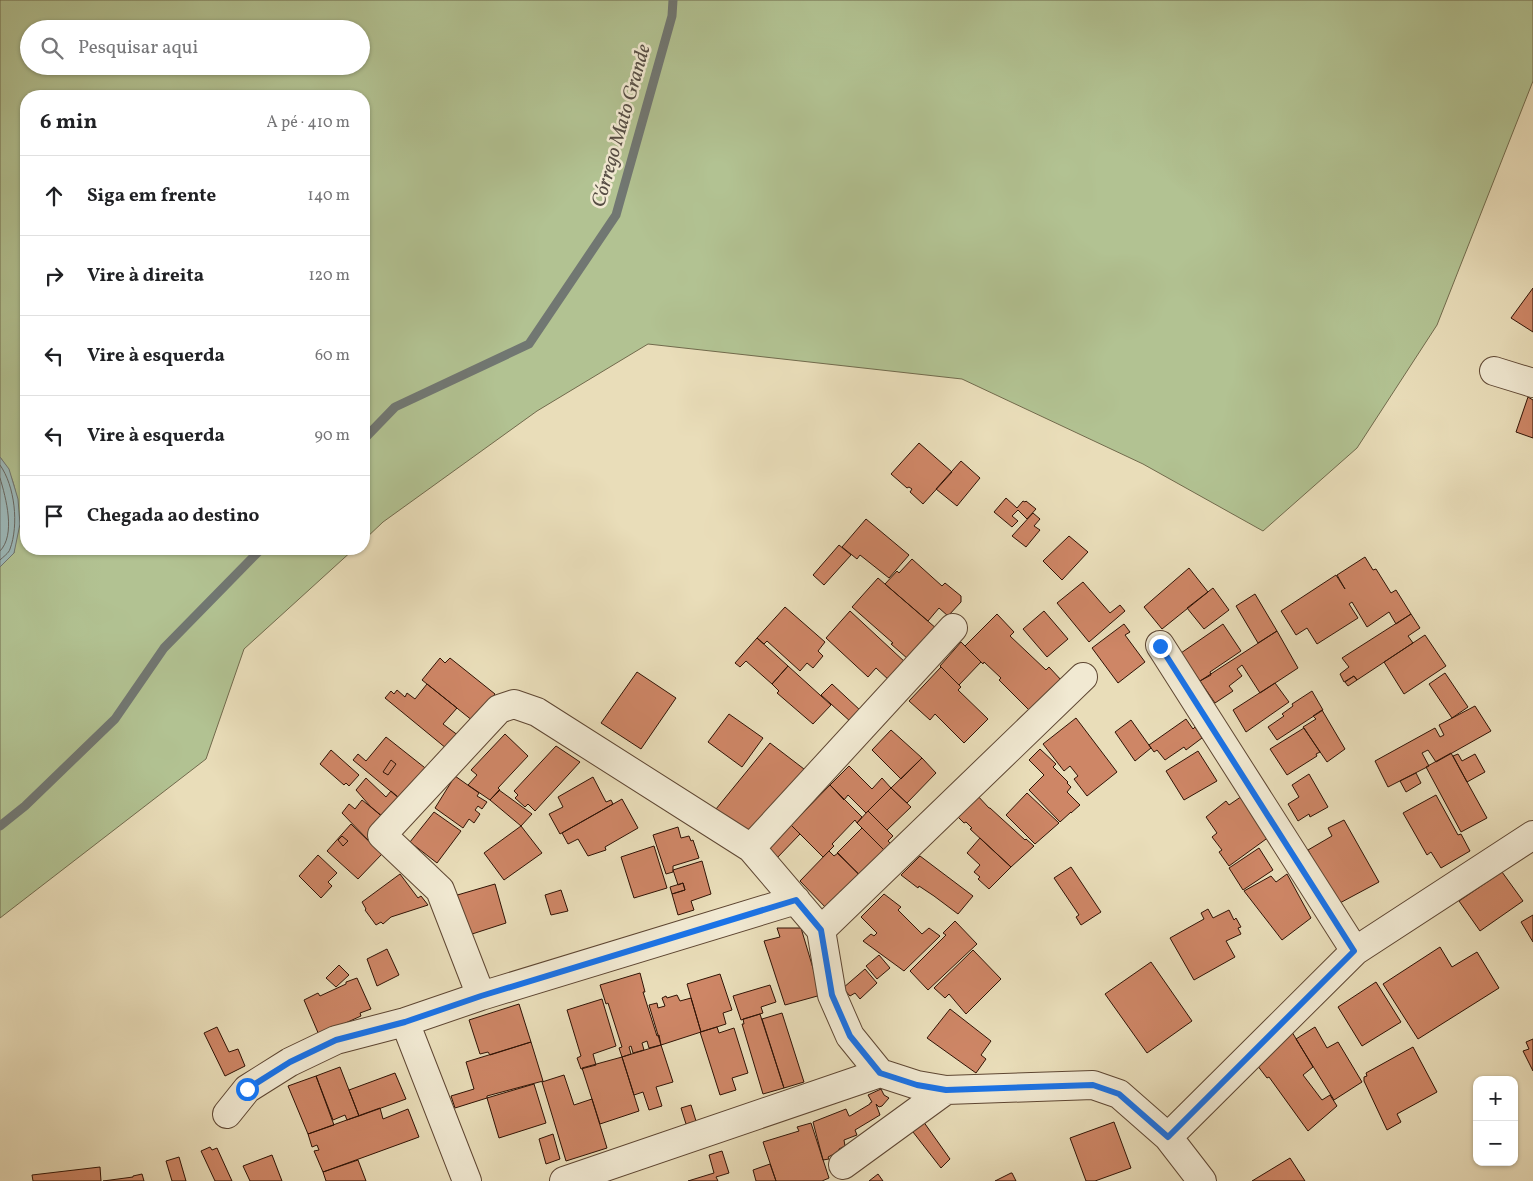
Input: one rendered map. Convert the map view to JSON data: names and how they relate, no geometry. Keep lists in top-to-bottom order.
{
  "water": ["Córrego Mato Grande"],
  "page": {
    "search": "Pesquisar aqui",
    "heading": ["6 min", "A pé · 410 m"],
    "list": [
      ["Siga em frente", "140 m"],
      ["Vire à direita", "120 m"],
      ["Vire à esquerda", "60 m"],
      ["Vire à esquerda", "90 m"],
      "Chegada ao destino"
    ],
    "map_buttons": ["+", "−"]
  }
}
